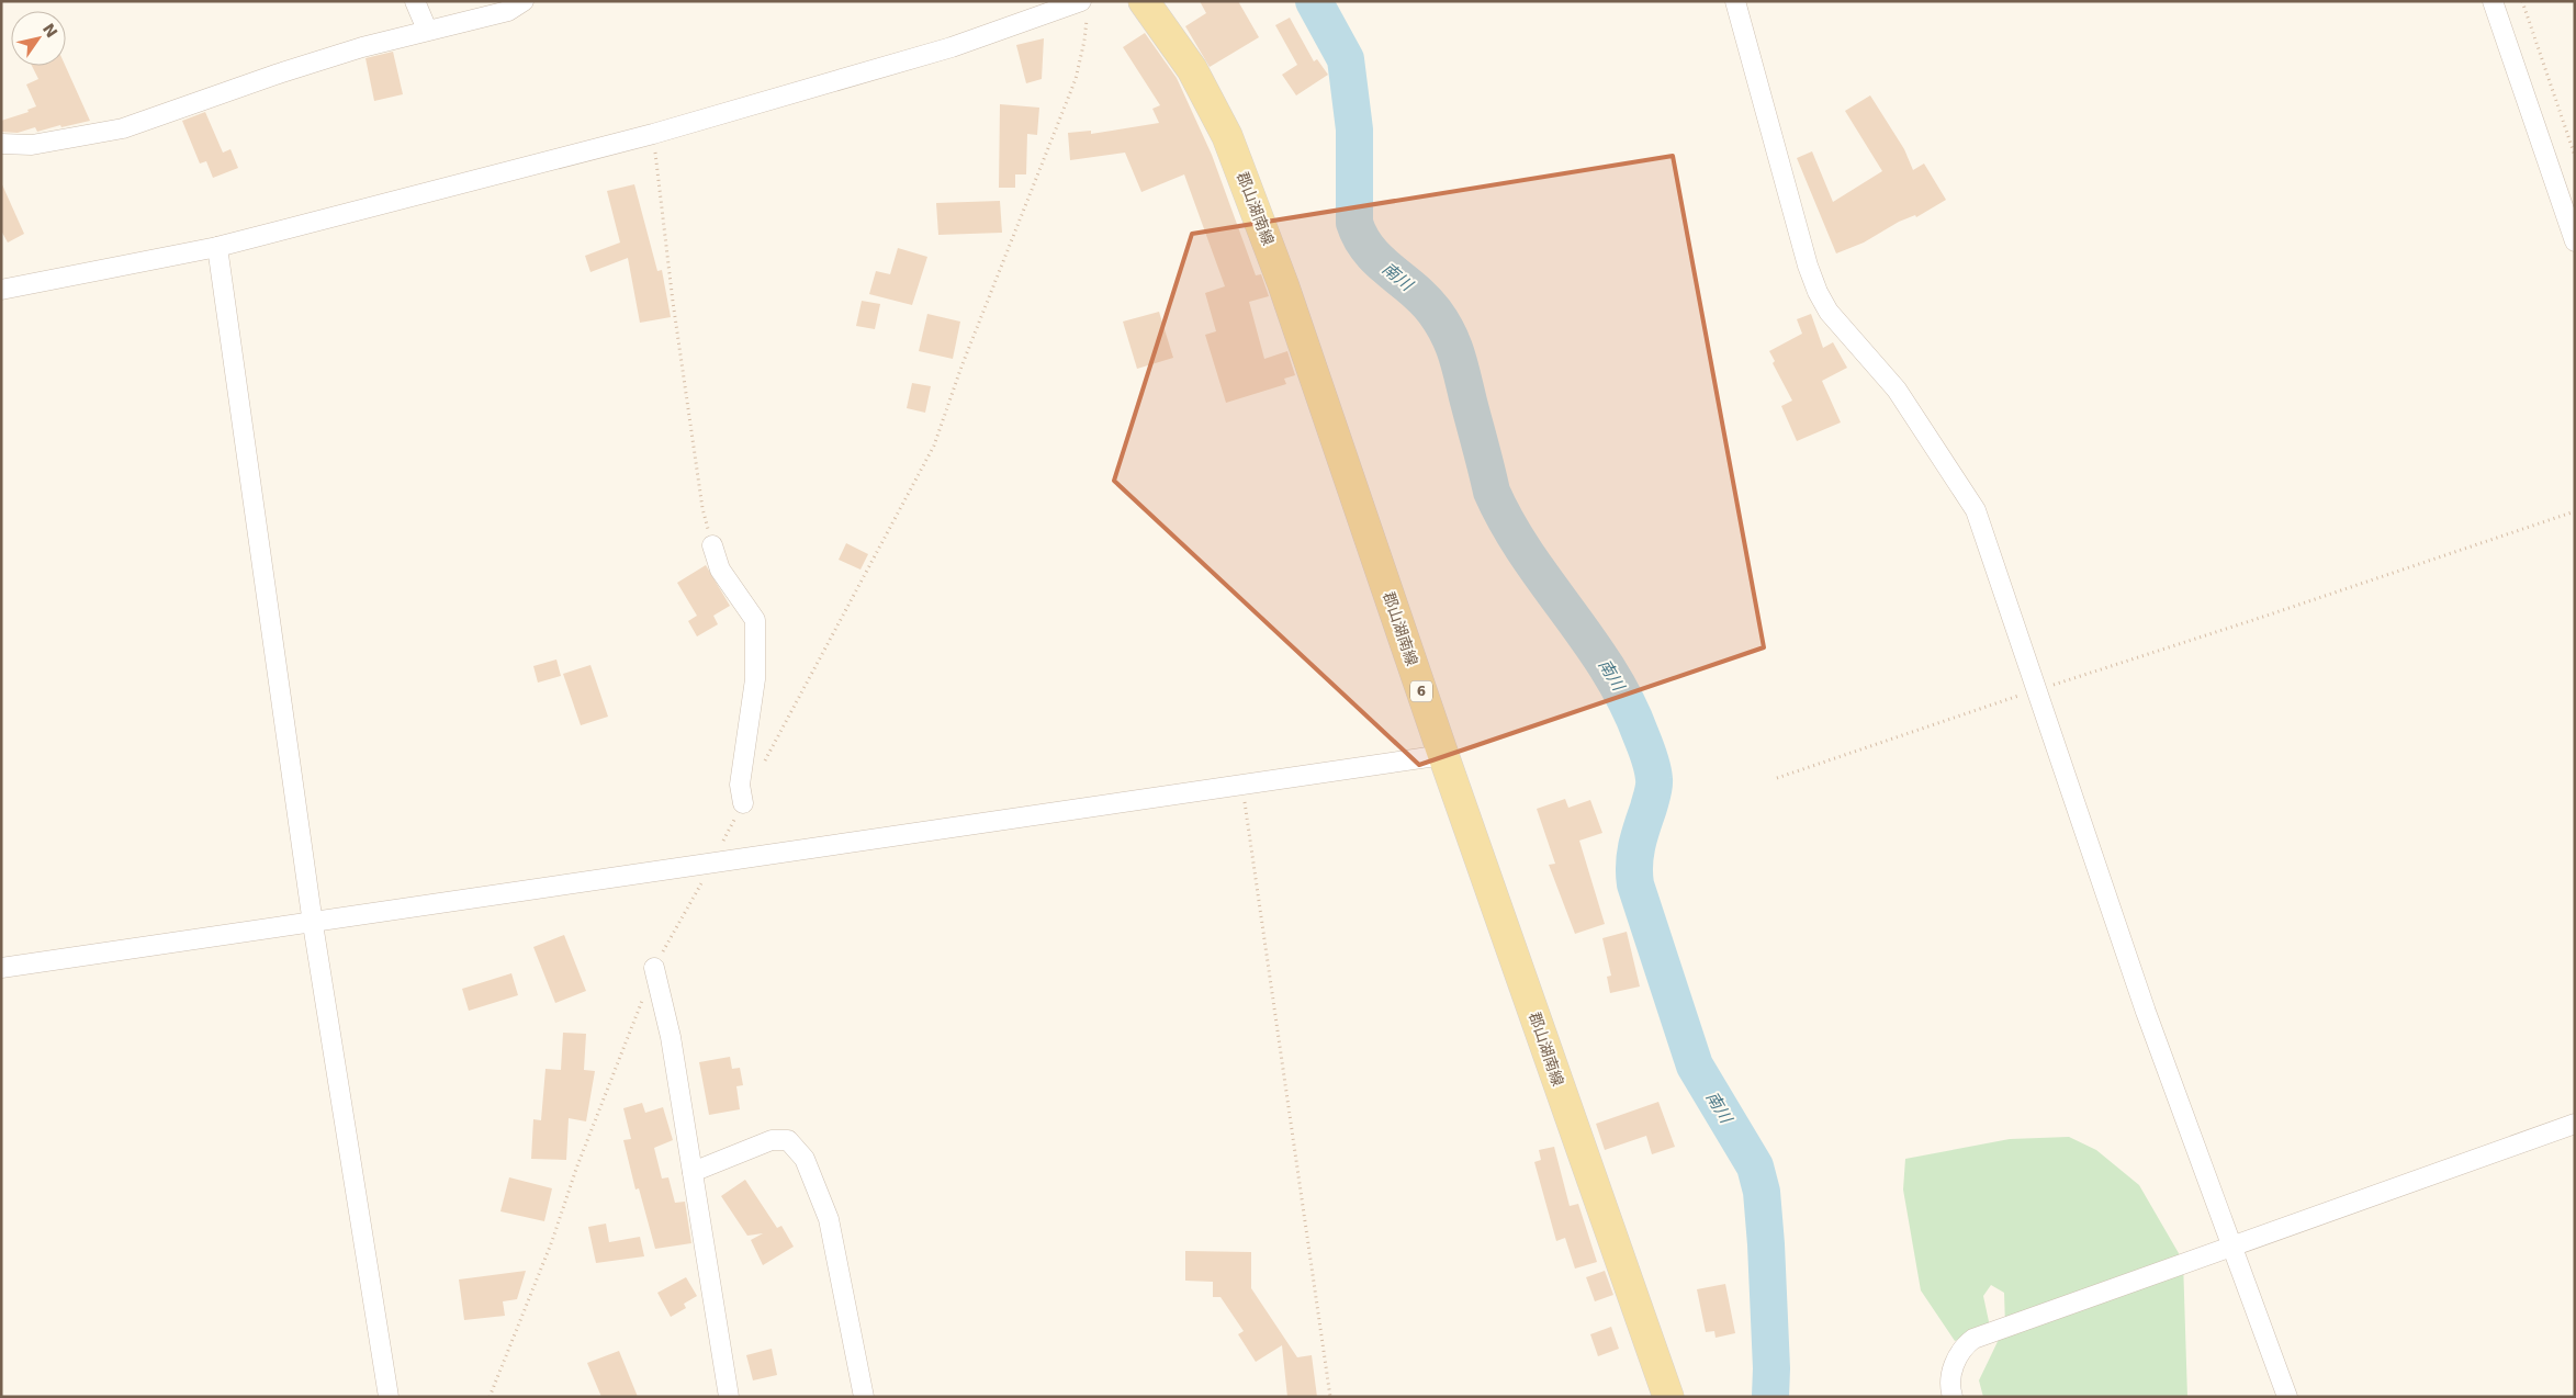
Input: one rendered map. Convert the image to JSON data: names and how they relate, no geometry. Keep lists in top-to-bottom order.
{
  "streets": {
    "main road": ["郡山湖南線", "6"]
  },
  "water": ["南川"],
  "north": "top right"
}
